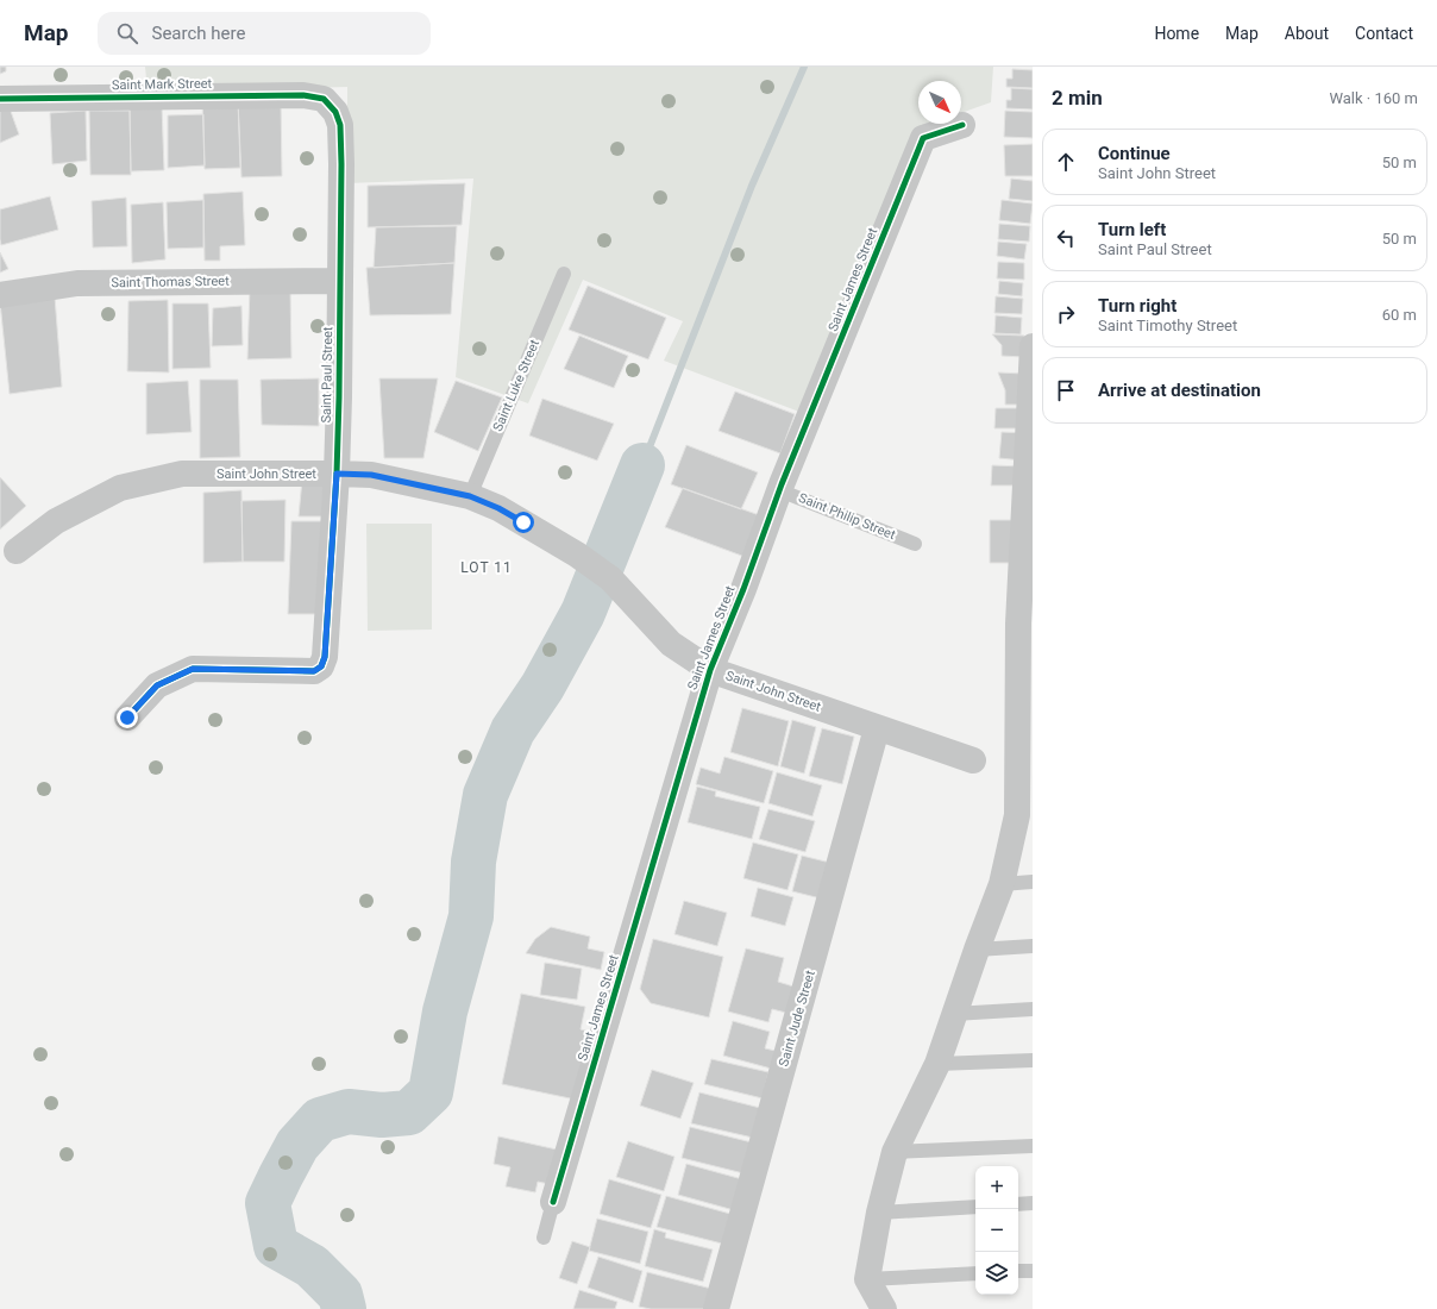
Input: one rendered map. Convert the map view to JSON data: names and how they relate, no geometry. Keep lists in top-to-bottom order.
{
  "streets": {
    "street": [
      "Saint Mark Street",
      "Saint James Street",
      "Saint Thomas Street",
      "Saint Paul Street",
      "Saint John Street",
      "Saint Jude Street"
    ],
    "lane": ["Saint Luke Street", "Saint Philip Street"]
  },
  "crossings": [
    ["Saint Mark Street", "Saint Paul Street"],
    ["Saint James Street", "Saint John Street"],
    ["Saint James Street", "Saint Philip Street"],
    ["Saint Thomas Street", "Saint Paul Street"],
    ["Saint Paul Street", "Saint John Street"],
    ["Saint Luke Street", "Saint John Street"],
    ["Saint John Street", "Saint Jude Street"]
  ],
  "districts": ["LOT 11"],
  "north": "bottom right",
  "page": {
    "header": "Map",
    "search": "Search here",
    "nav": [
      "Home",
      "Map",
      "About",
      "Contact"
    ],
    "heading": ["2 min", "Walk · 160 m"],
    "list": [
      ["Continue", "Saint John Street", "50 m"],
      ["Turn left", "Saint Paul Street", "50 m"],
      ["Turn right", "Saint Timothy Street", "60 m"],
      "Arrive at destination"
    ],
    "map_buttons": ["+", "−"]
  }
}
